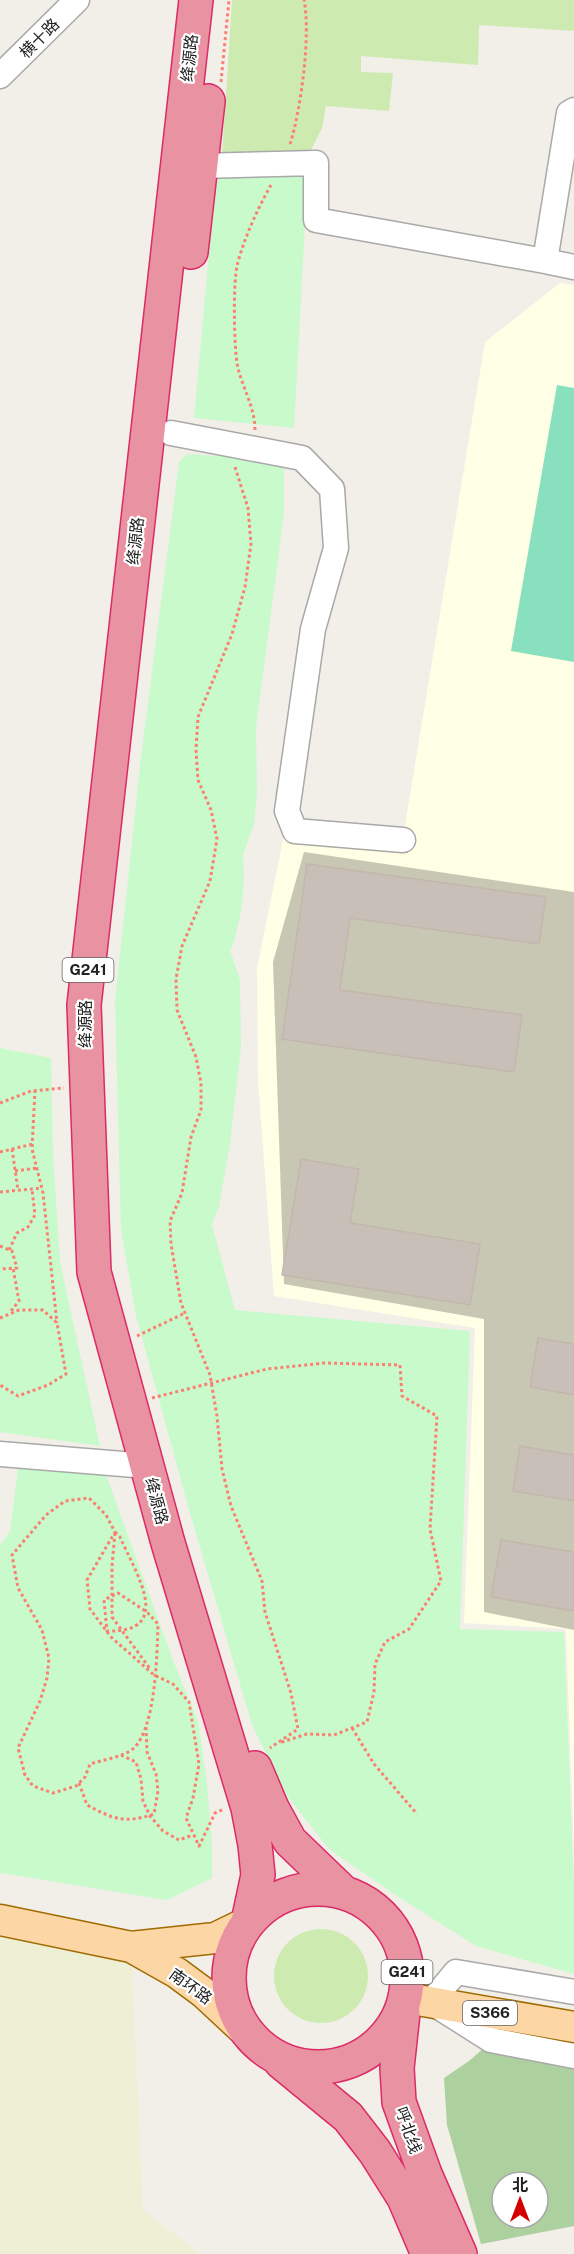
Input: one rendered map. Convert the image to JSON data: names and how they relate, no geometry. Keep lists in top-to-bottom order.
{
  "streets": {
    "highway": ["绛源路", "G241", "呼北线"],
    "main road": ["南环路", "S366"],
    "street": ["横十路"]
  },
  "crossings": [
    ["绛源路", "南环路"],
    ["绛源路", "S366"],
    ["绛源路", "呼北线"],
    ["南环路", "S366"],
    ["南环路", "呼北线"],
    ["S366", "呼北线"]
  ],
  "north": "top"
}
